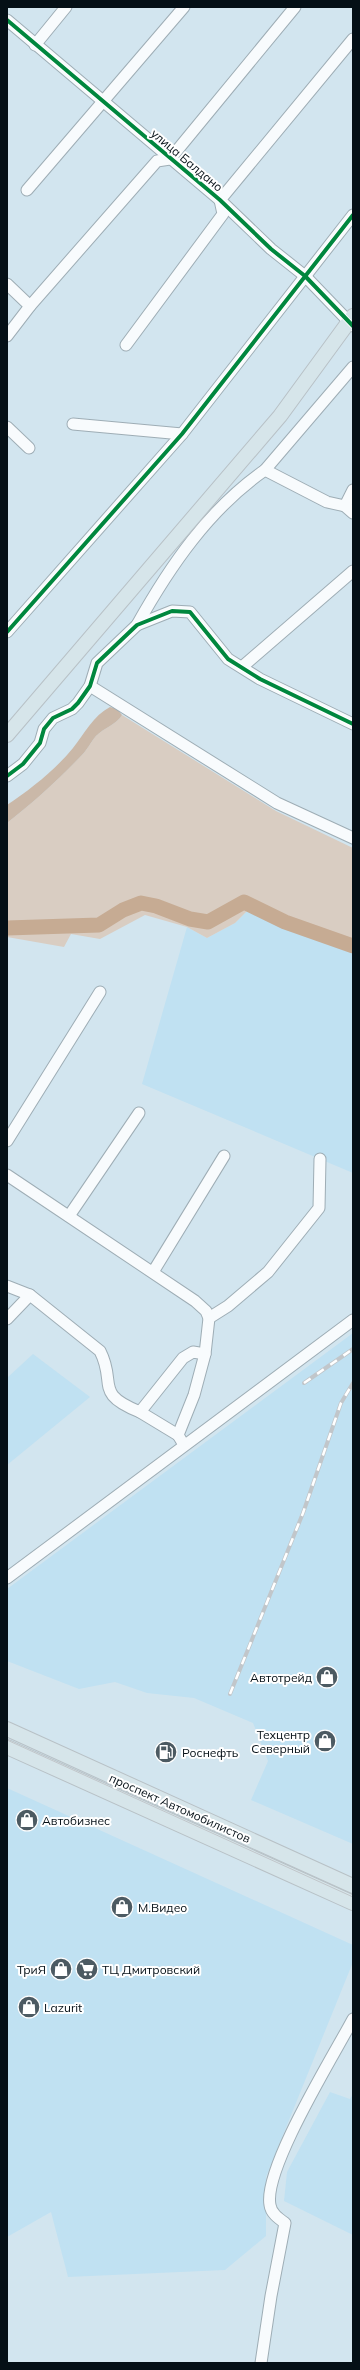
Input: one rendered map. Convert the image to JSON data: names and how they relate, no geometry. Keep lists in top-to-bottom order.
{
  "streets": {
    "main road": ["проспект Автомобилистов"],
    "street": ["улица Балдано"]
  },
  "places": {
    "shop": [
      "Автотрейд",
      "Техцентр Северный",
      "Автобизнес",
      "М.Видео",
      "ТриЯ",
      "Lazurit"
    ],
    "fuel station": ["Роснефть"],
    "supermarket": ["ТЦ Дмитровский"]
  }
}
